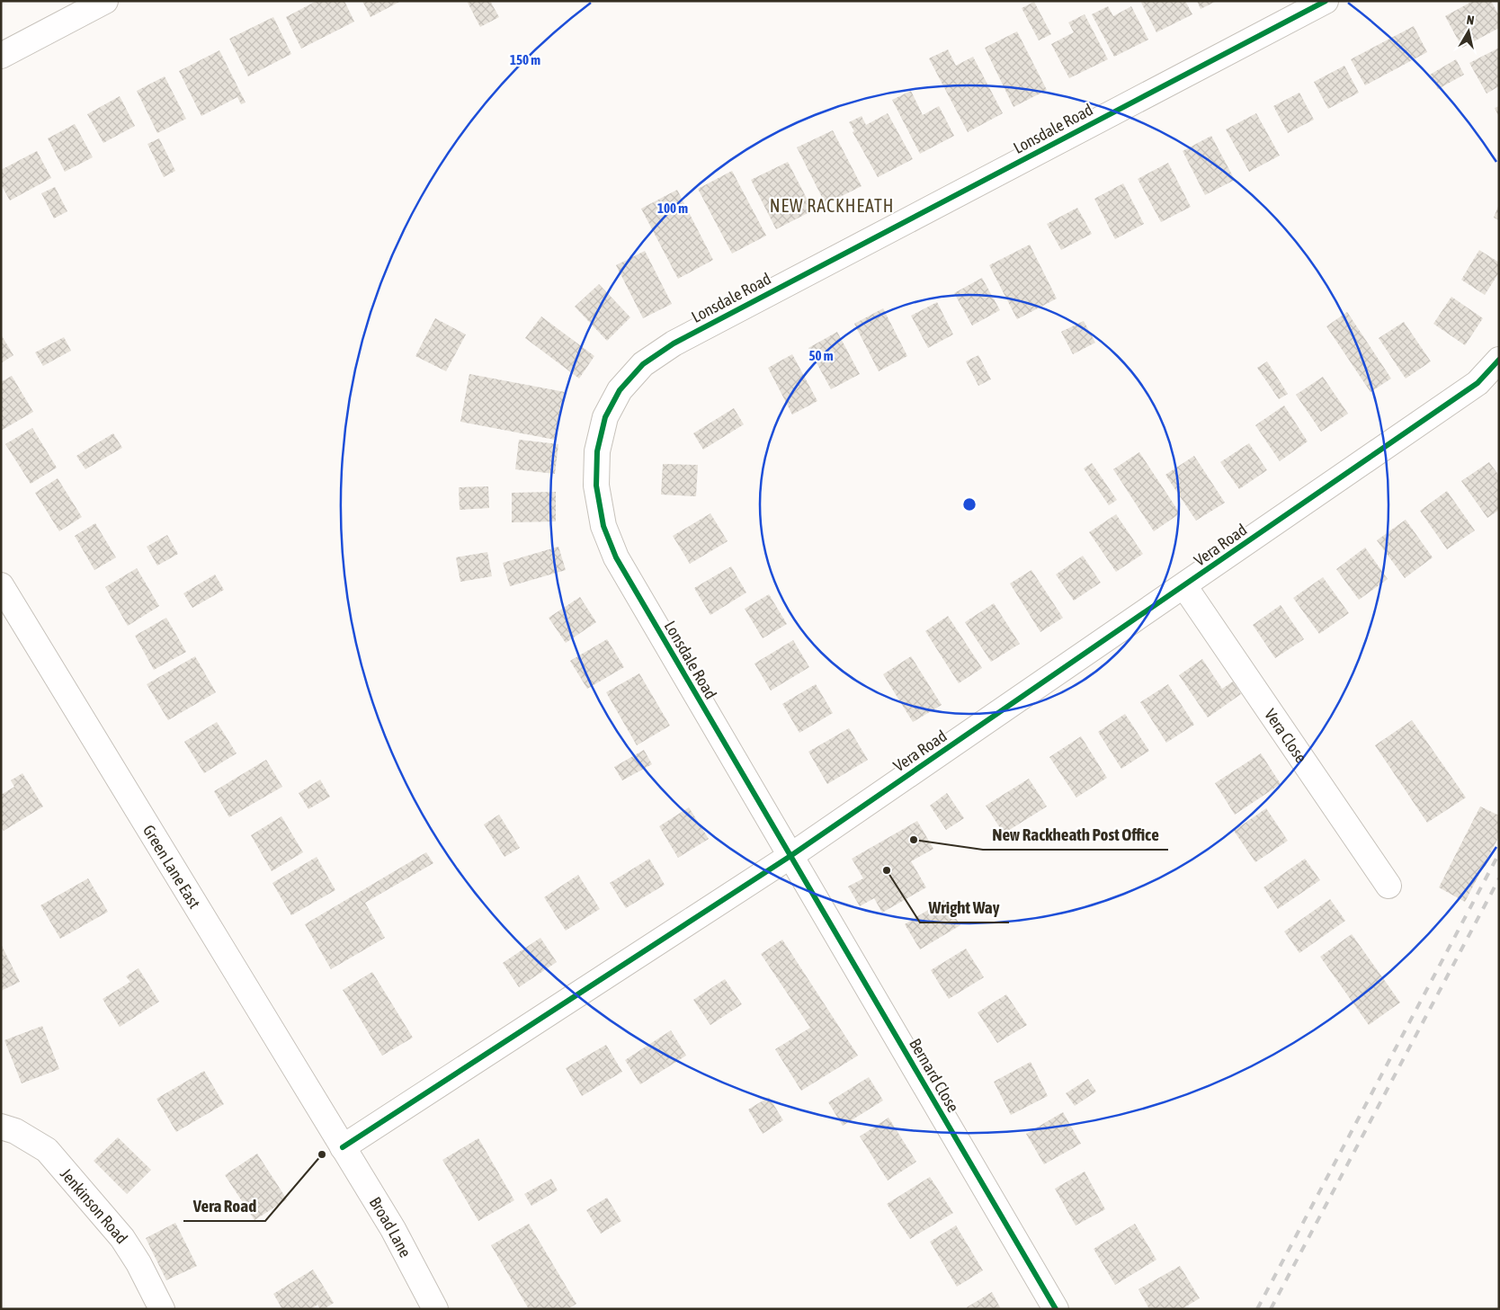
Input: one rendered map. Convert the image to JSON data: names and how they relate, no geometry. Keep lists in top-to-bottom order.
{
  "streets": {
    "street": [
      "Lonsdale Road",
      "Vera Road",
      "Vera Close",
      "Green Lane East",
      "Bernard Close",
      "Jenkinson Road",
      "Broad Lane"
    ]
  },
  "crossings": [
    ["Lonsdale Road", "Vera Road"],
    ["Lonsdale Road", "Bernard Close"],
    ["Vera Road", "Vera Close"],
    ["Vera Road", "Green Lane East"],
    ["Vera Road", "Bernard Close"],
    ["Vera Road", "Broad Lane"],
    ["Green Lane East", "Broad Lane"]
  ],
  "districts": ["NEW RACKHEATH"],
  "places": ["New Rackheath Post Office", "Wright Way", "Vera Road"],
  "north": "top",
  "rings": ["150 m", "100 m", "50 m"]
}
